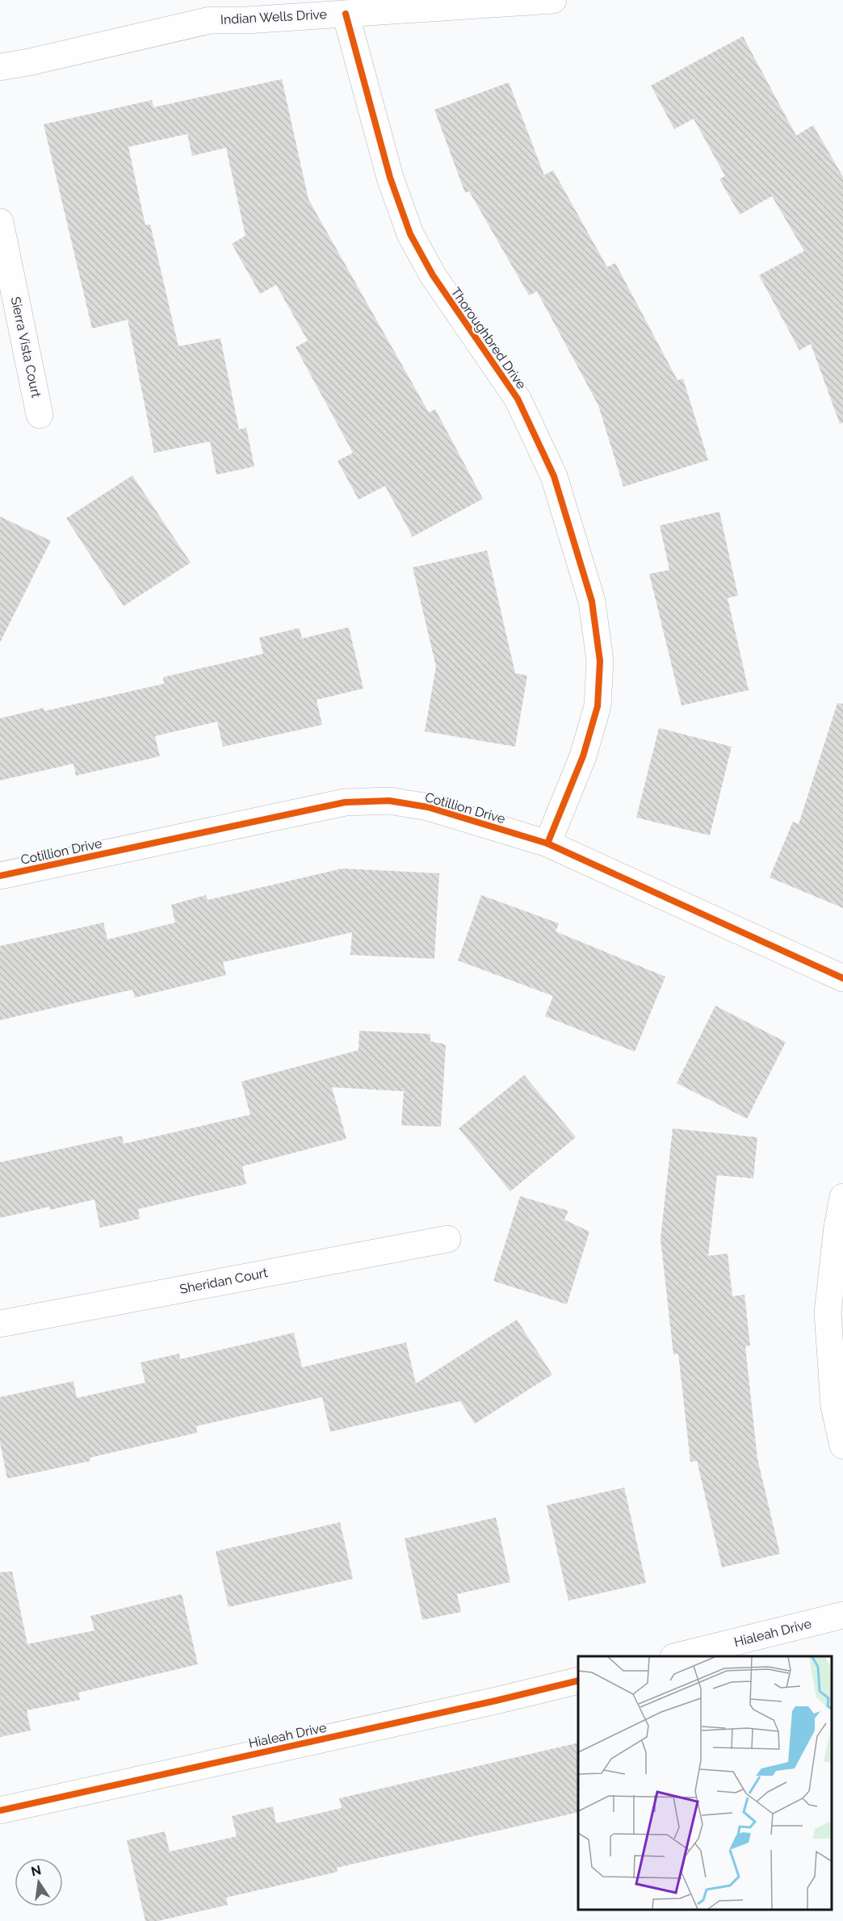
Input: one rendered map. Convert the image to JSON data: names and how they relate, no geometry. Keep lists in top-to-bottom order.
{
  "streets": {
    "street": [
      "Indian Wells Drive",
      "Thoroughbred Drive",
      "Sierra Vista Court",
      "Cotillion Drive",
      "Sheridan Court",
      "Hialeah Drive"
    ]
  },
  "crossings": [
    ["Indian Wells Drive", "Thoroughbred Drive"],
    ["Thoroughbred Drive", "Cotillion Drive"]
  ],
  "north": "top"
}
